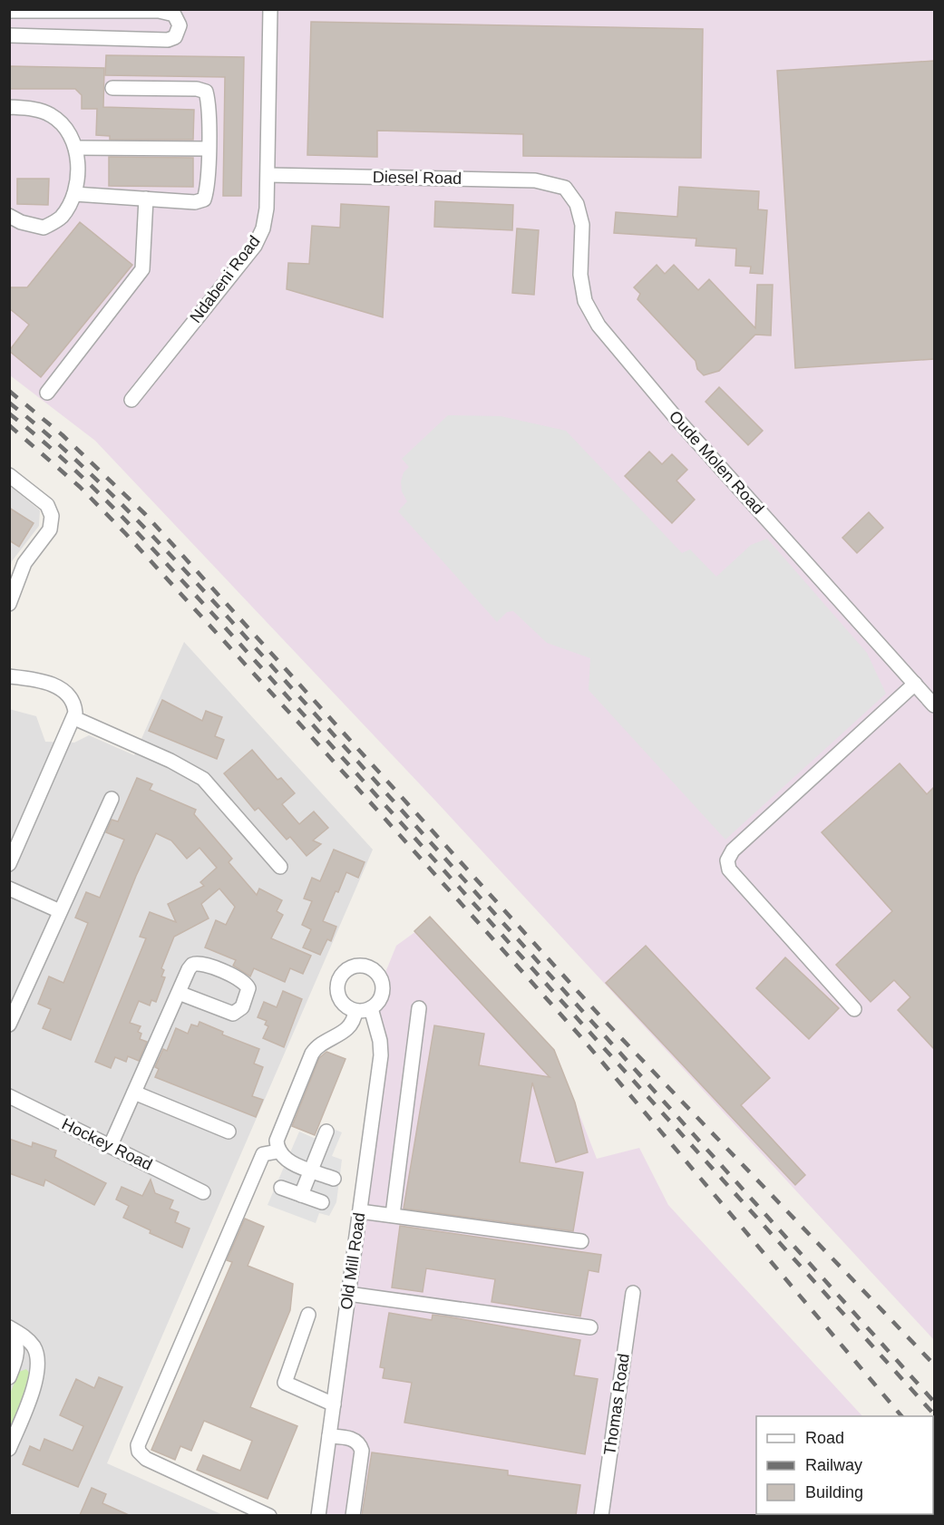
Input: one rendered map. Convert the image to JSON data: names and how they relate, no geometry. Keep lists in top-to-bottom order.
{
  "streets": {
    "street": [
      "Diesel Road",
      "Ndabeni Road",
      "Oude Molen Road",
      "Hockey Road",
      "Old Mill Road",
      "Thomas Road"
    ]
  },
  "crossings": [
    ["Diesel Road", "Ndabeni Road"],
    ["Diesel Road", "Oude Molen Road"]
  ],
  "legend": ["Road", "Railway", "Building"]
}
